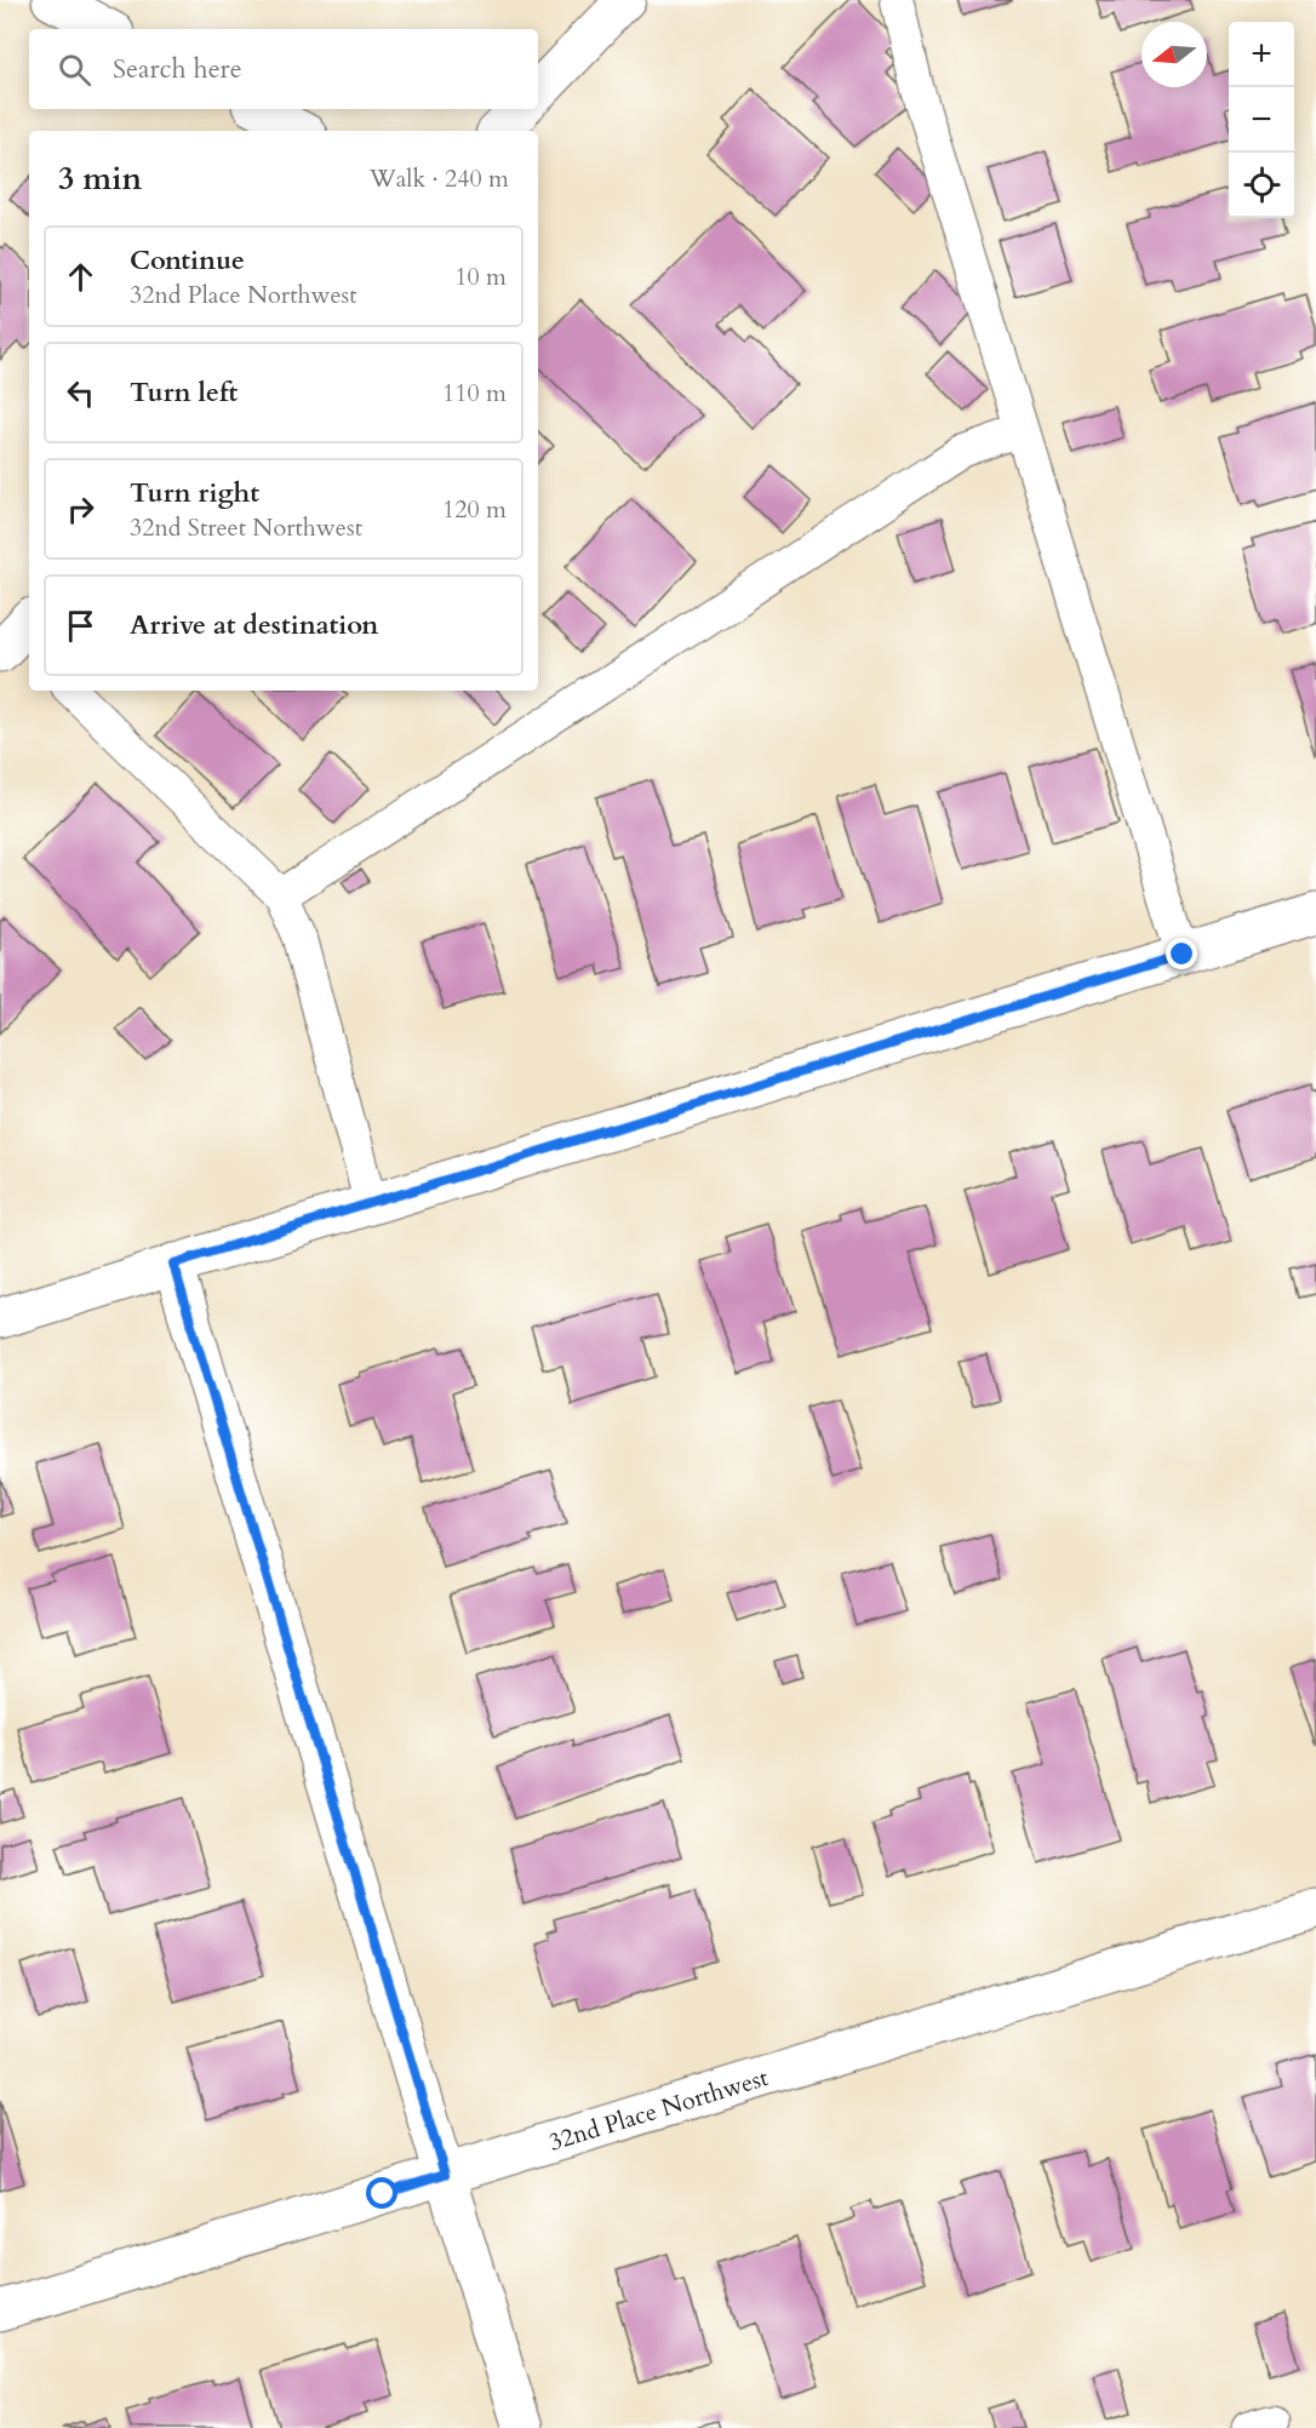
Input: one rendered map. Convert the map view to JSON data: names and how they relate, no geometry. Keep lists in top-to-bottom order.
{
  "streets": {
    "street": ["32nd Place Northwest"]
  },
  "north": "left",
  "page": {
    "map_buttons": ["+", "−"],
    "search": "Search here",
    "heading": ["3 min", "Walk · 240 m"],
    "list": [
      ["Continue", "32nd Place Northwest", "10 m"],
      ["Turn left", "110 m"],
      ["Turn right", "32nd Street Northwest", "120 m"],
      "Arrive at destination"
    ]
  }
}
